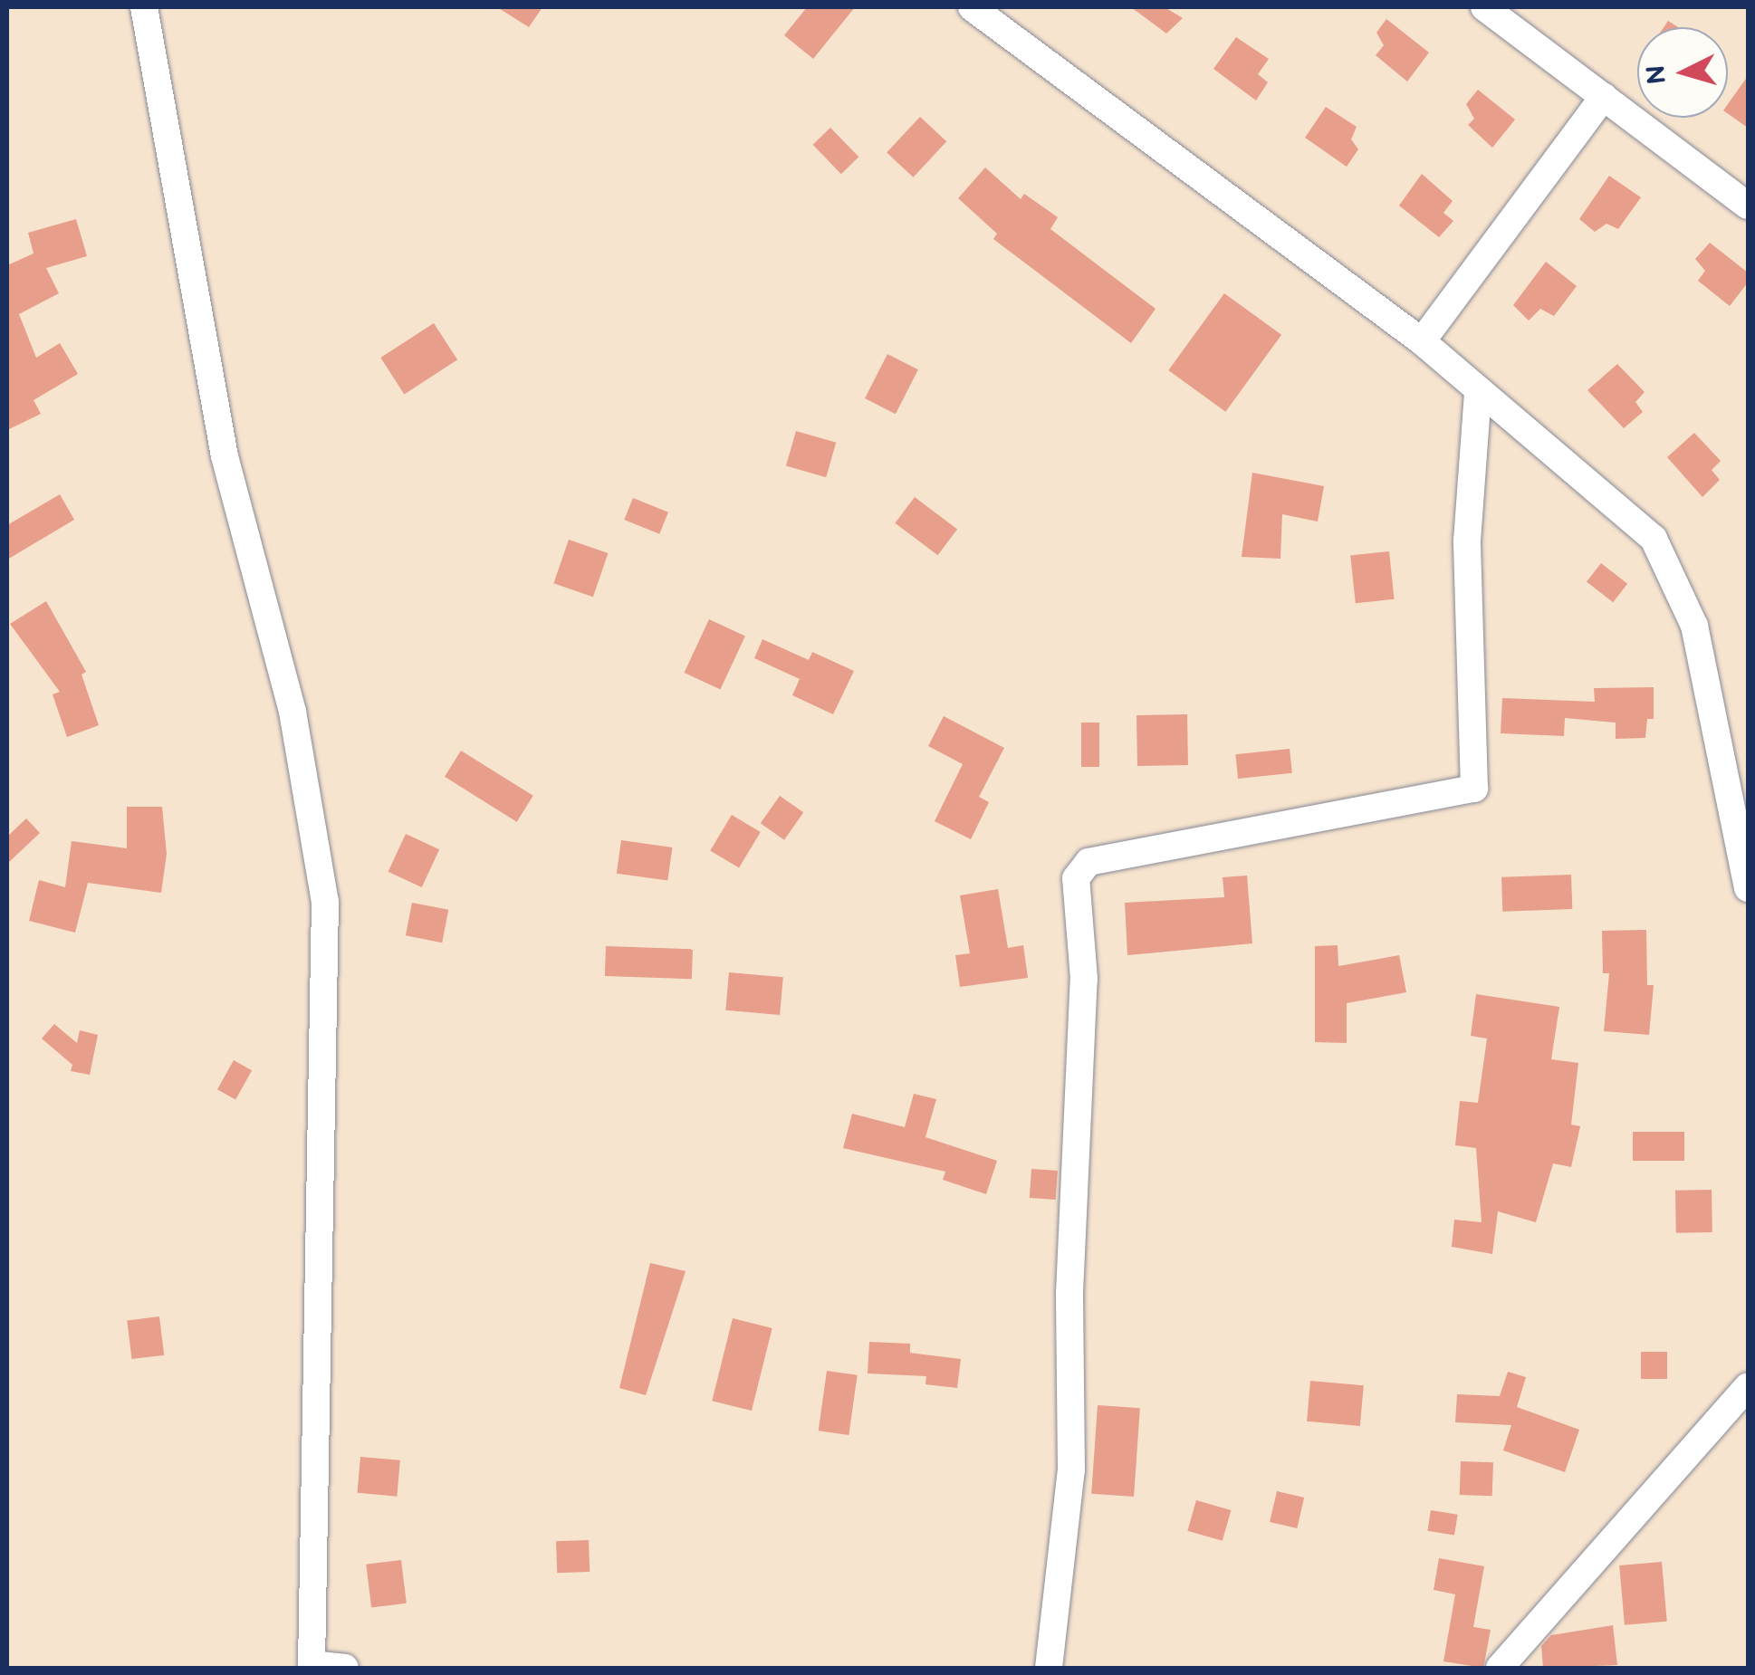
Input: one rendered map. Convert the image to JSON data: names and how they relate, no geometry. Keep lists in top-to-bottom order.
{
  "north": "left"
}
